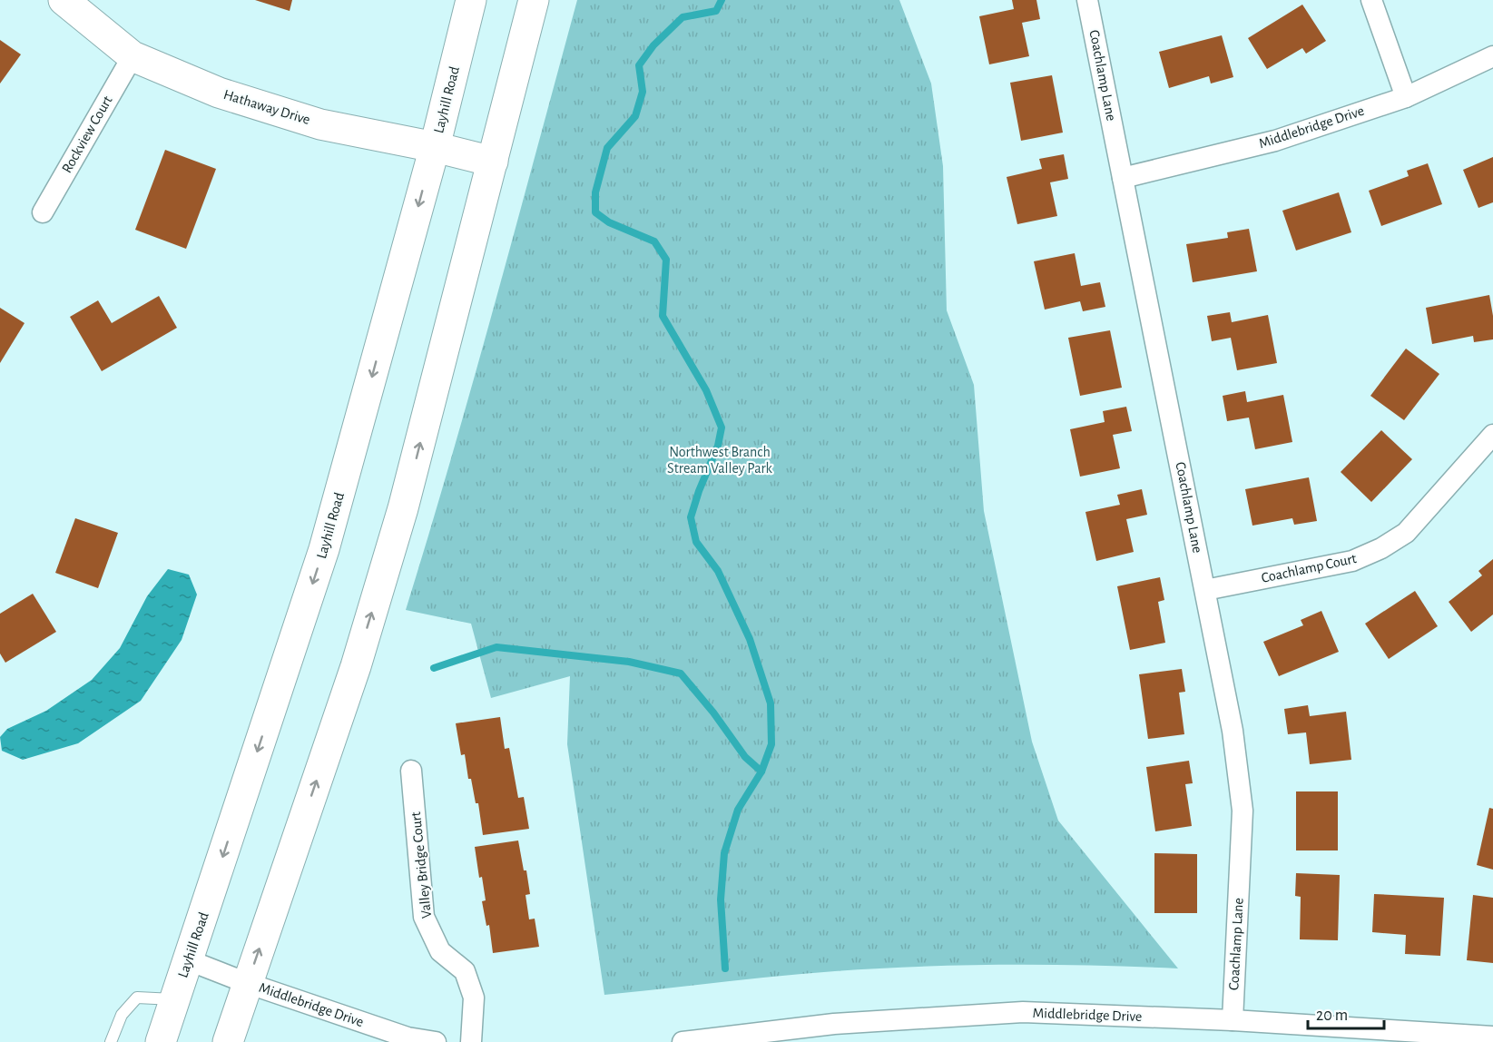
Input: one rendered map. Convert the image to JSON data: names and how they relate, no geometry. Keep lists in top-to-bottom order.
{
  "streets": {
    "main road": ["Layhill Road", "Hathaway Drive"],
    "street": [
      "Coachlamp Lane",
      "Middlebridge Drive",
      "Rockview Court",
      "Coachlamp Court",
      "Valley Bridge Court"
    ]
  },
  "crossings": [
    ["Coachlamp Lane", "Middlebridge Drive"],
    ["Coachlamp Lane", "Coachlamp Court"],
    ["Layhill Road", "Hathaway Drive"],
    ["Layhill Road", "Middlebridge Drive"],
    ["Hathaway Drive", "Rockview Court"]
  ],
  "parks": ["Northwest Branch Stream Valley Park"],
  "scale_bar": "20 m"
}
